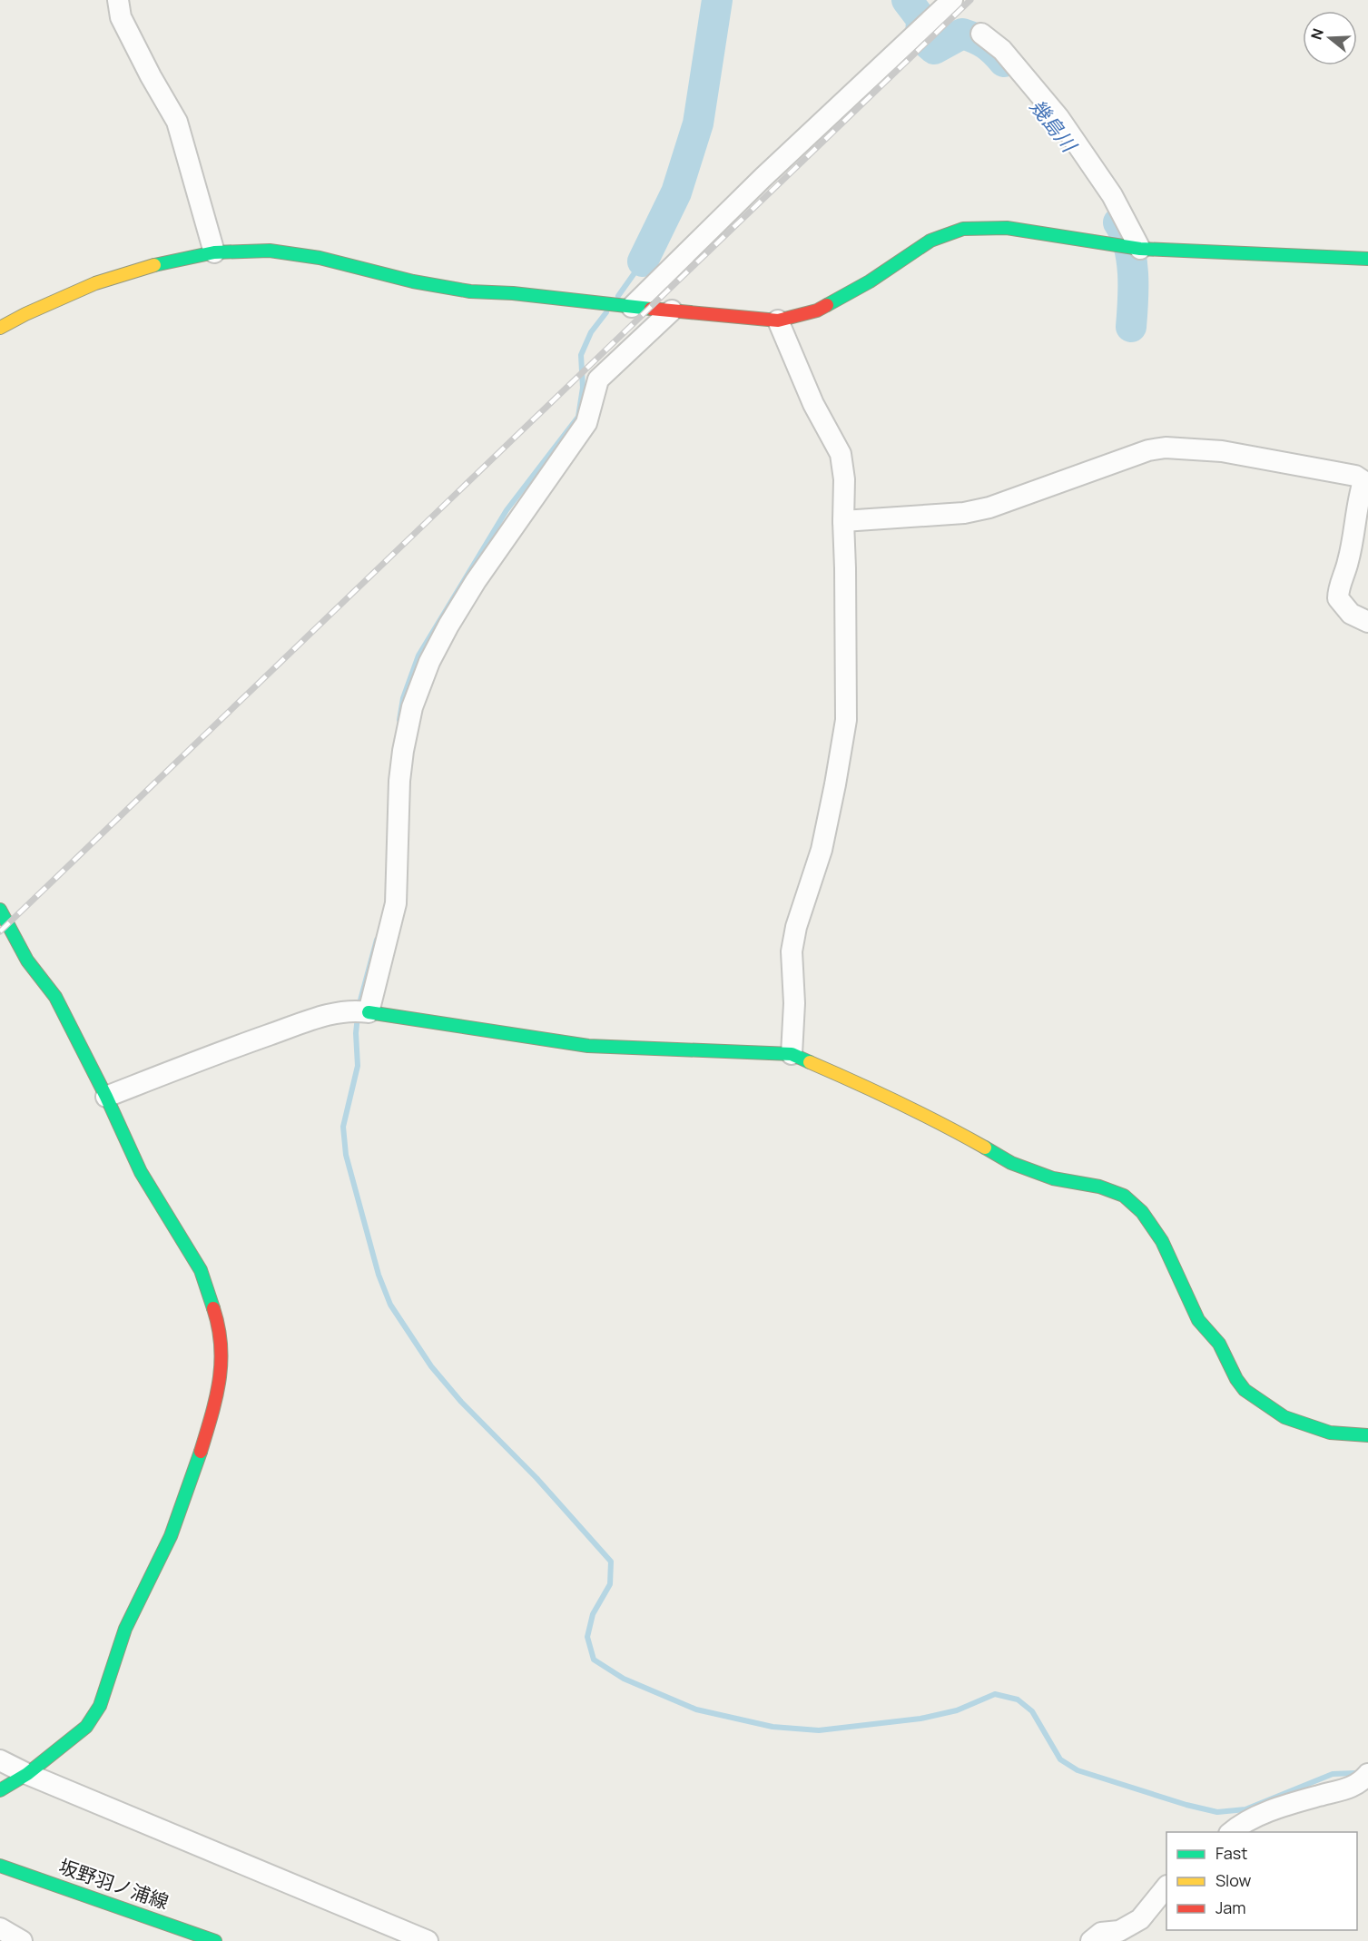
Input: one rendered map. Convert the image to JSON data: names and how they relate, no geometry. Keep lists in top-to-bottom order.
{
  "streets": {
    "street": ["坂野羽ノ浦線"]
  },
  "water": ["幾島川"],
  "legend": ["Fast", "Slow", "Jam"],
  "north": "left"
}
